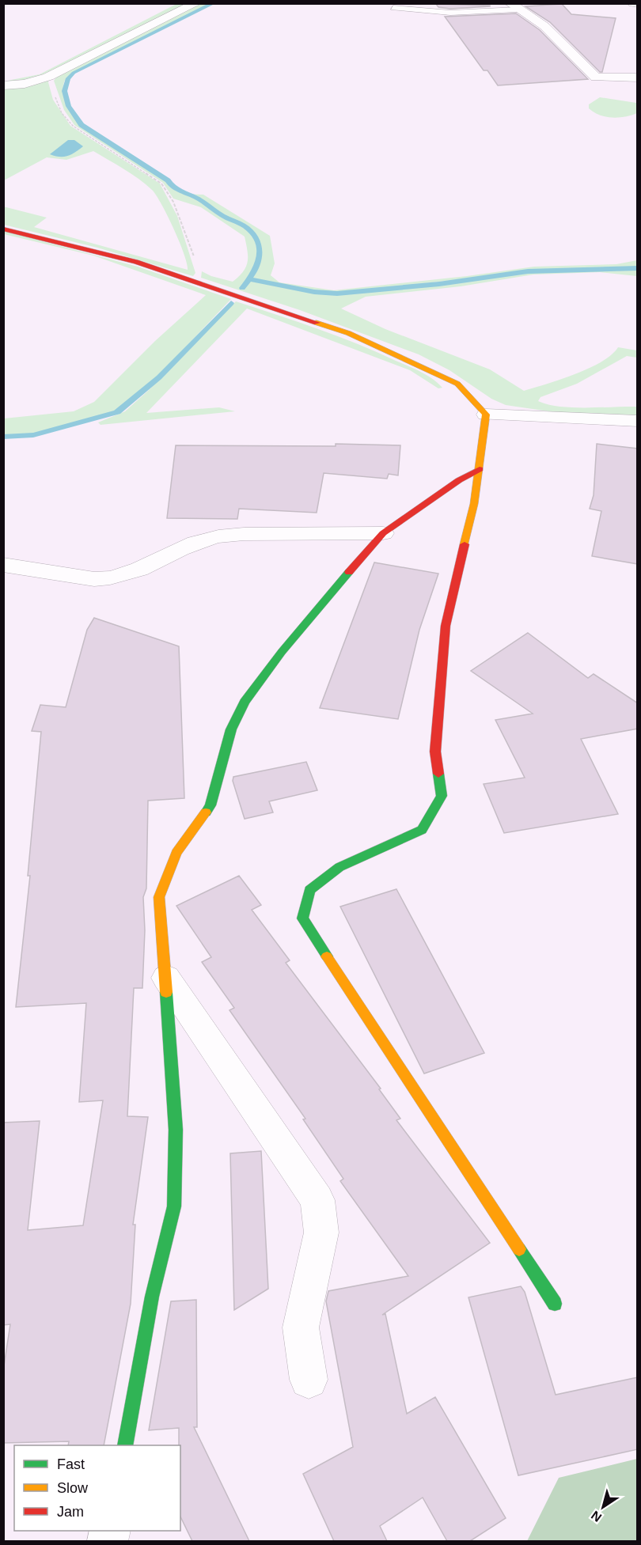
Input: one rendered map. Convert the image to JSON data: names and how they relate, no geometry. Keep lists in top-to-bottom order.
{
  "legend": ["Fast", "Slow", "Jam"],
  "north": "bottom left"
}
